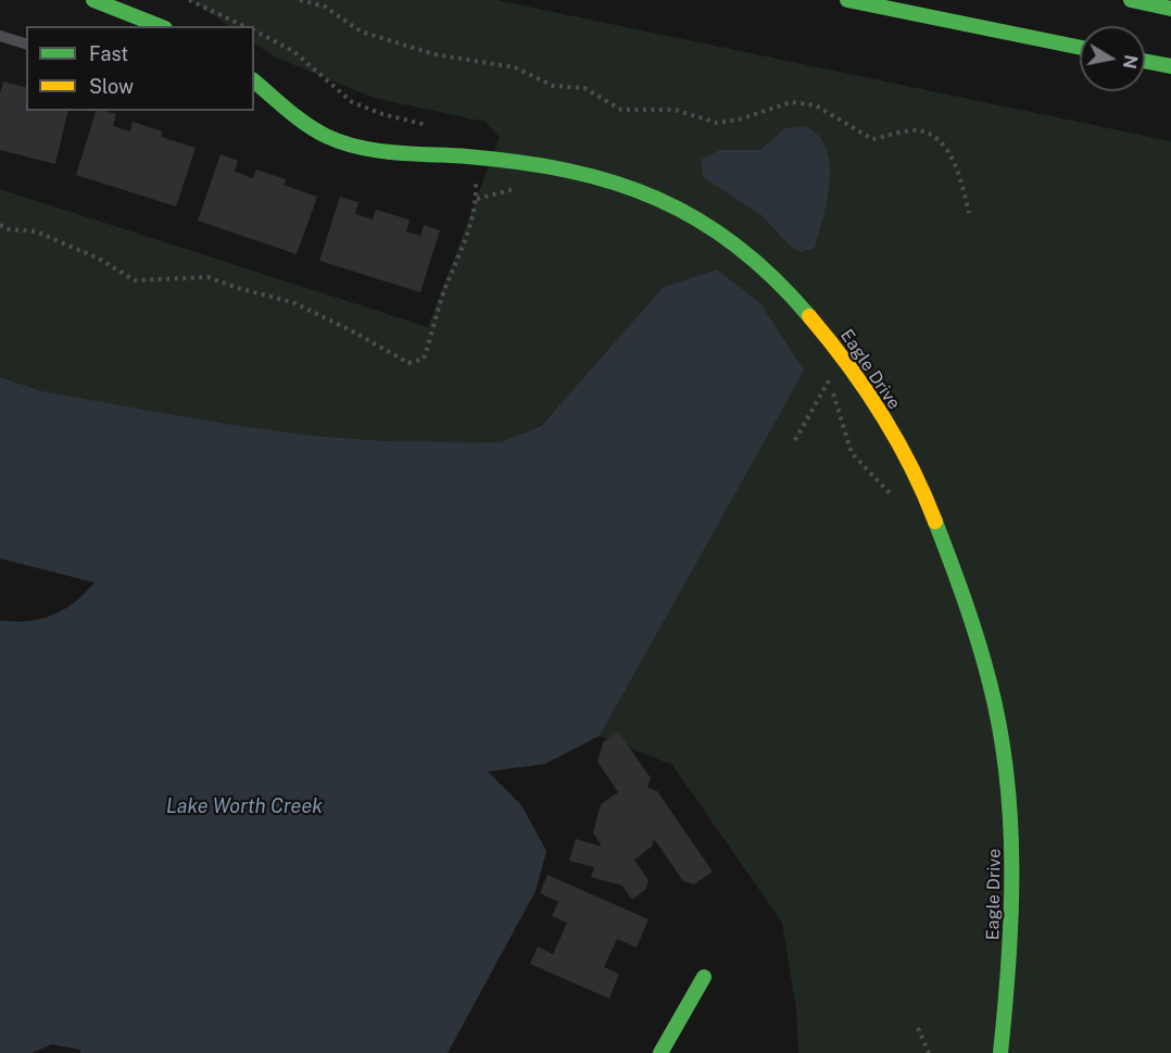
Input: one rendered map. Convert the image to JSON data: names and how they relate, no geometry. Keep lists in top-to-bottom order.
{
  "streets": {
    "street": ["Eagle Drive"]
  },
  "water": ["Lake Worth Creek"],
  "legend": ["Fast", "Slow"],
  "north": "right"
}
